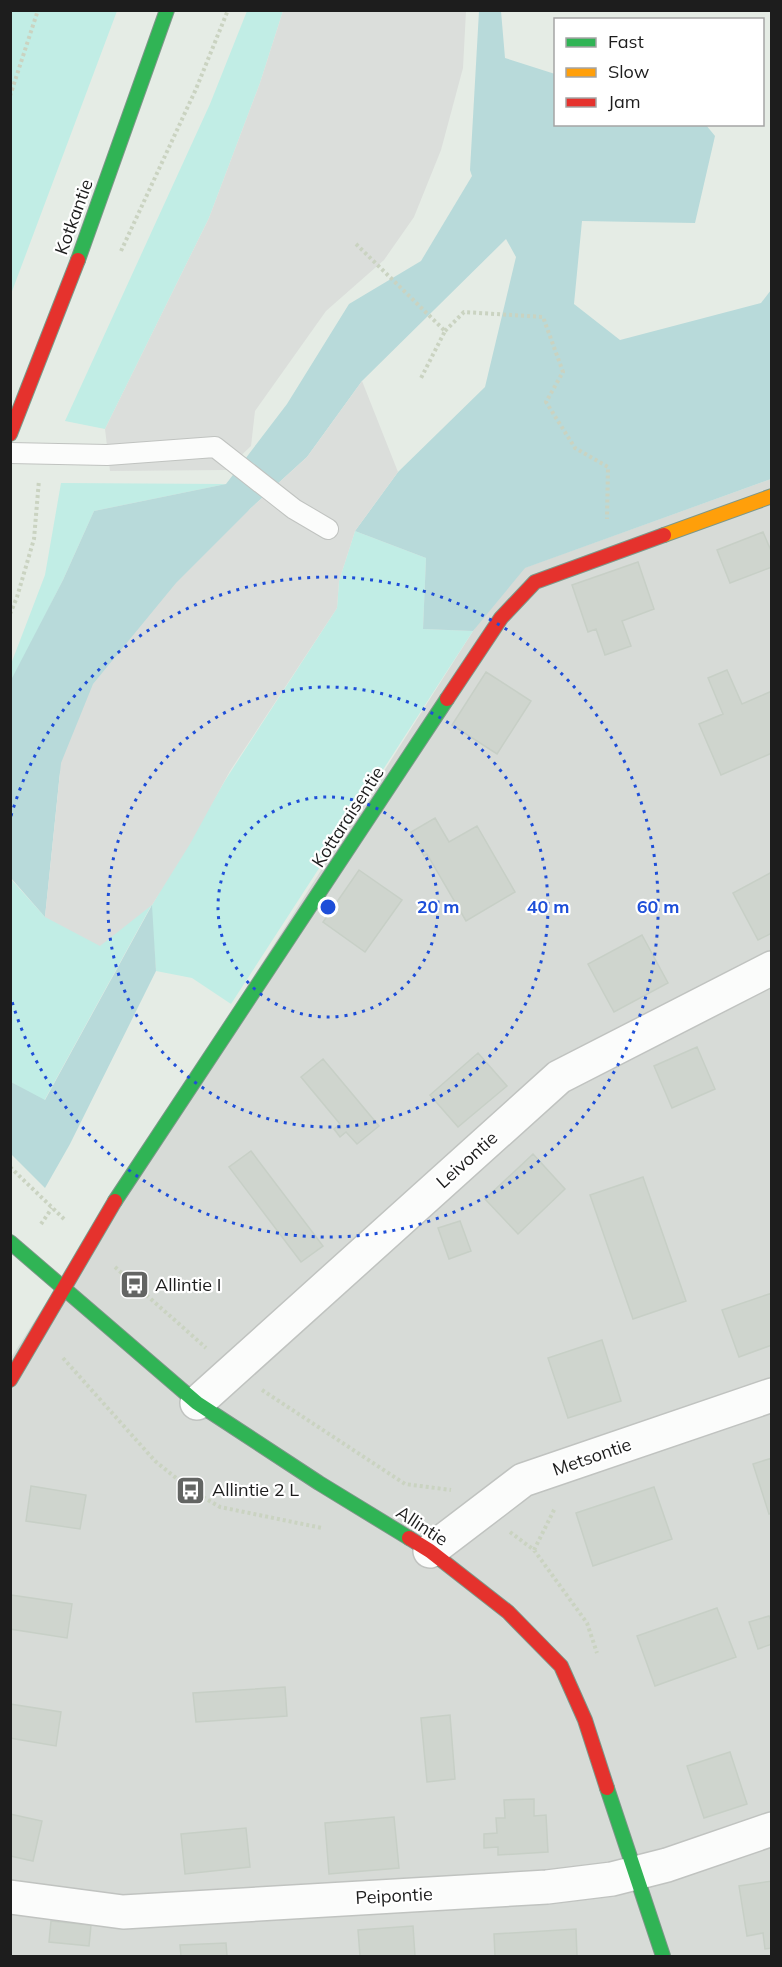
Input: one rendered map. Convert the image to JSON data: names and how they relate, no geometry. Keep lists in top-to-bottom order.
{
  "streets": {
    "street": [
      "Kotkantie",
      "Kottaraisentie",
      "Leivontie",
      "Metsontie",
      "Allintie",
      "Peipontie"
    ]
  },
  "crossings": [
    ["Kottaraisentie", "Allintie"],
    ["Leivontie", "Allintie"],
    ["Metsontie", "Allintie"],
    ["Allintie", "Peipontie"]
  ],
  "places": {
    "bus stop": ["Allintie I", "Allintie 2 L"]
  },
  "legend": ["Fast", "Slow", "Jam"],
  "rings": ["20 m", "40 m", "60 m"]
}
